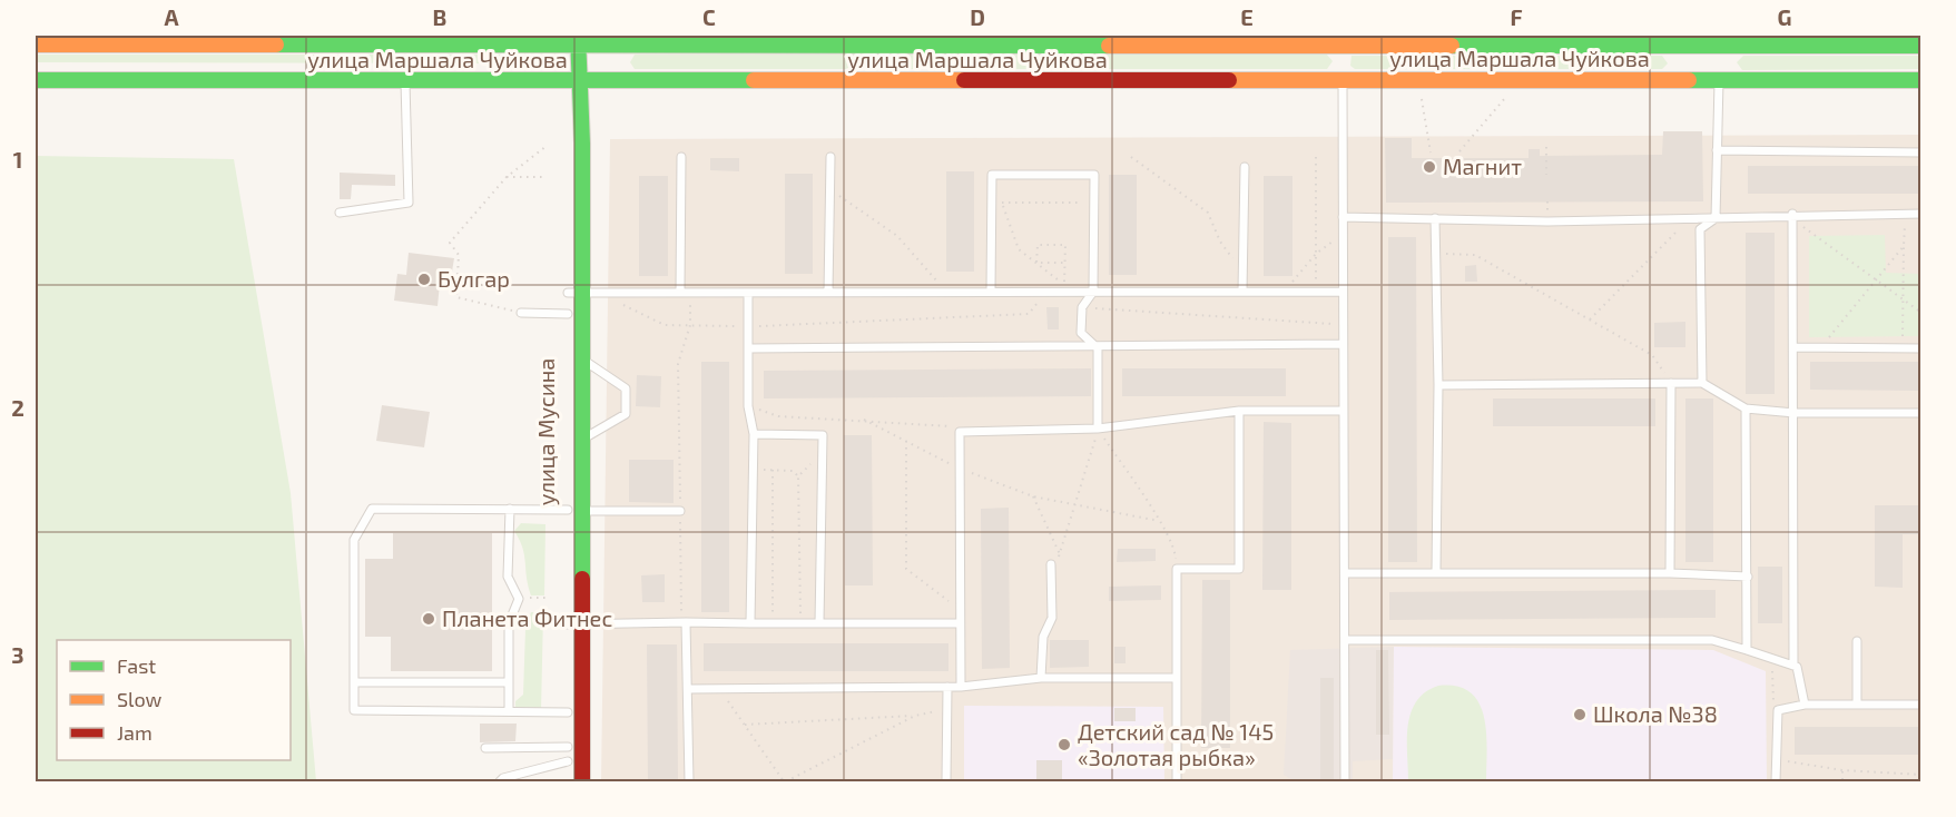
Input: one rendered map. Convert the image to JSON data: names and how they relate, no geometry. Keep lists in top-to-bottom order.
{
  "streets": {
    "main road": ["улица Маршала Чуйкова", "улица Мусина"]
  },
  "crossings": [
    ["улица Маршала Чуйкова", "улица Мусина"]
  ],
  "places": [
    "Магнит",
    "Булгар",
    "Планета Фитнес",
    "Школа №38",
    "Детский сад № 145 «Золотая рыбка»"
  ],
  "legend": ["Fast", "Slow", "Jam"],
  "grid": {
    "columns": [
      "A",
      "B",
      "C",
      "D",
      "E",
      "F",
      "G"
    ],
    "rows": ["1", "2", "3"]
  }
}
